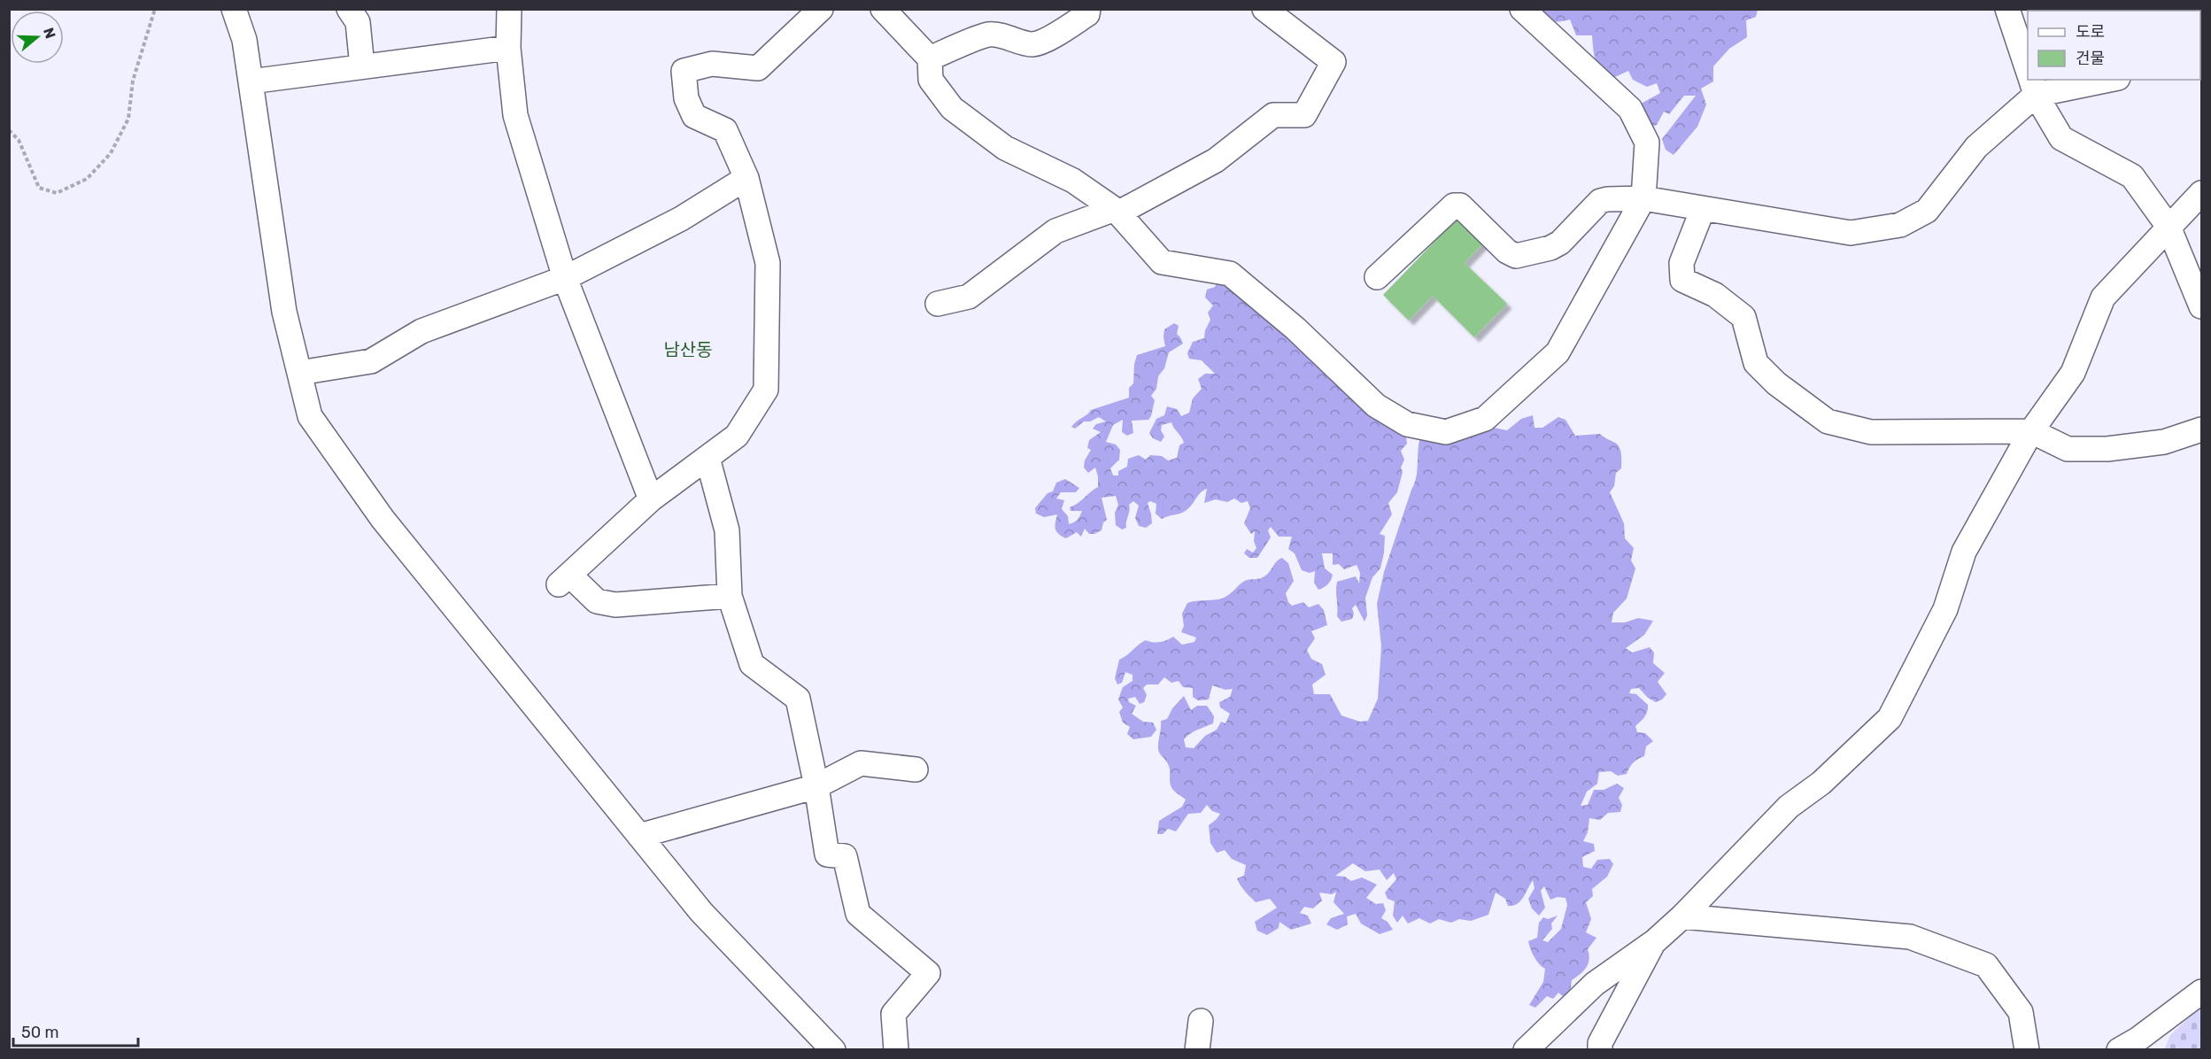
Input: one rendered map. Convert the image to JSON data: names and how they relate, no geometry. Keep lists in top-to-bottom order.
{
  "districts": ["남산동"],
  "legend": ["도로", "건물"],
  "scale_bar": "50 m",
  "north": "right"
}
